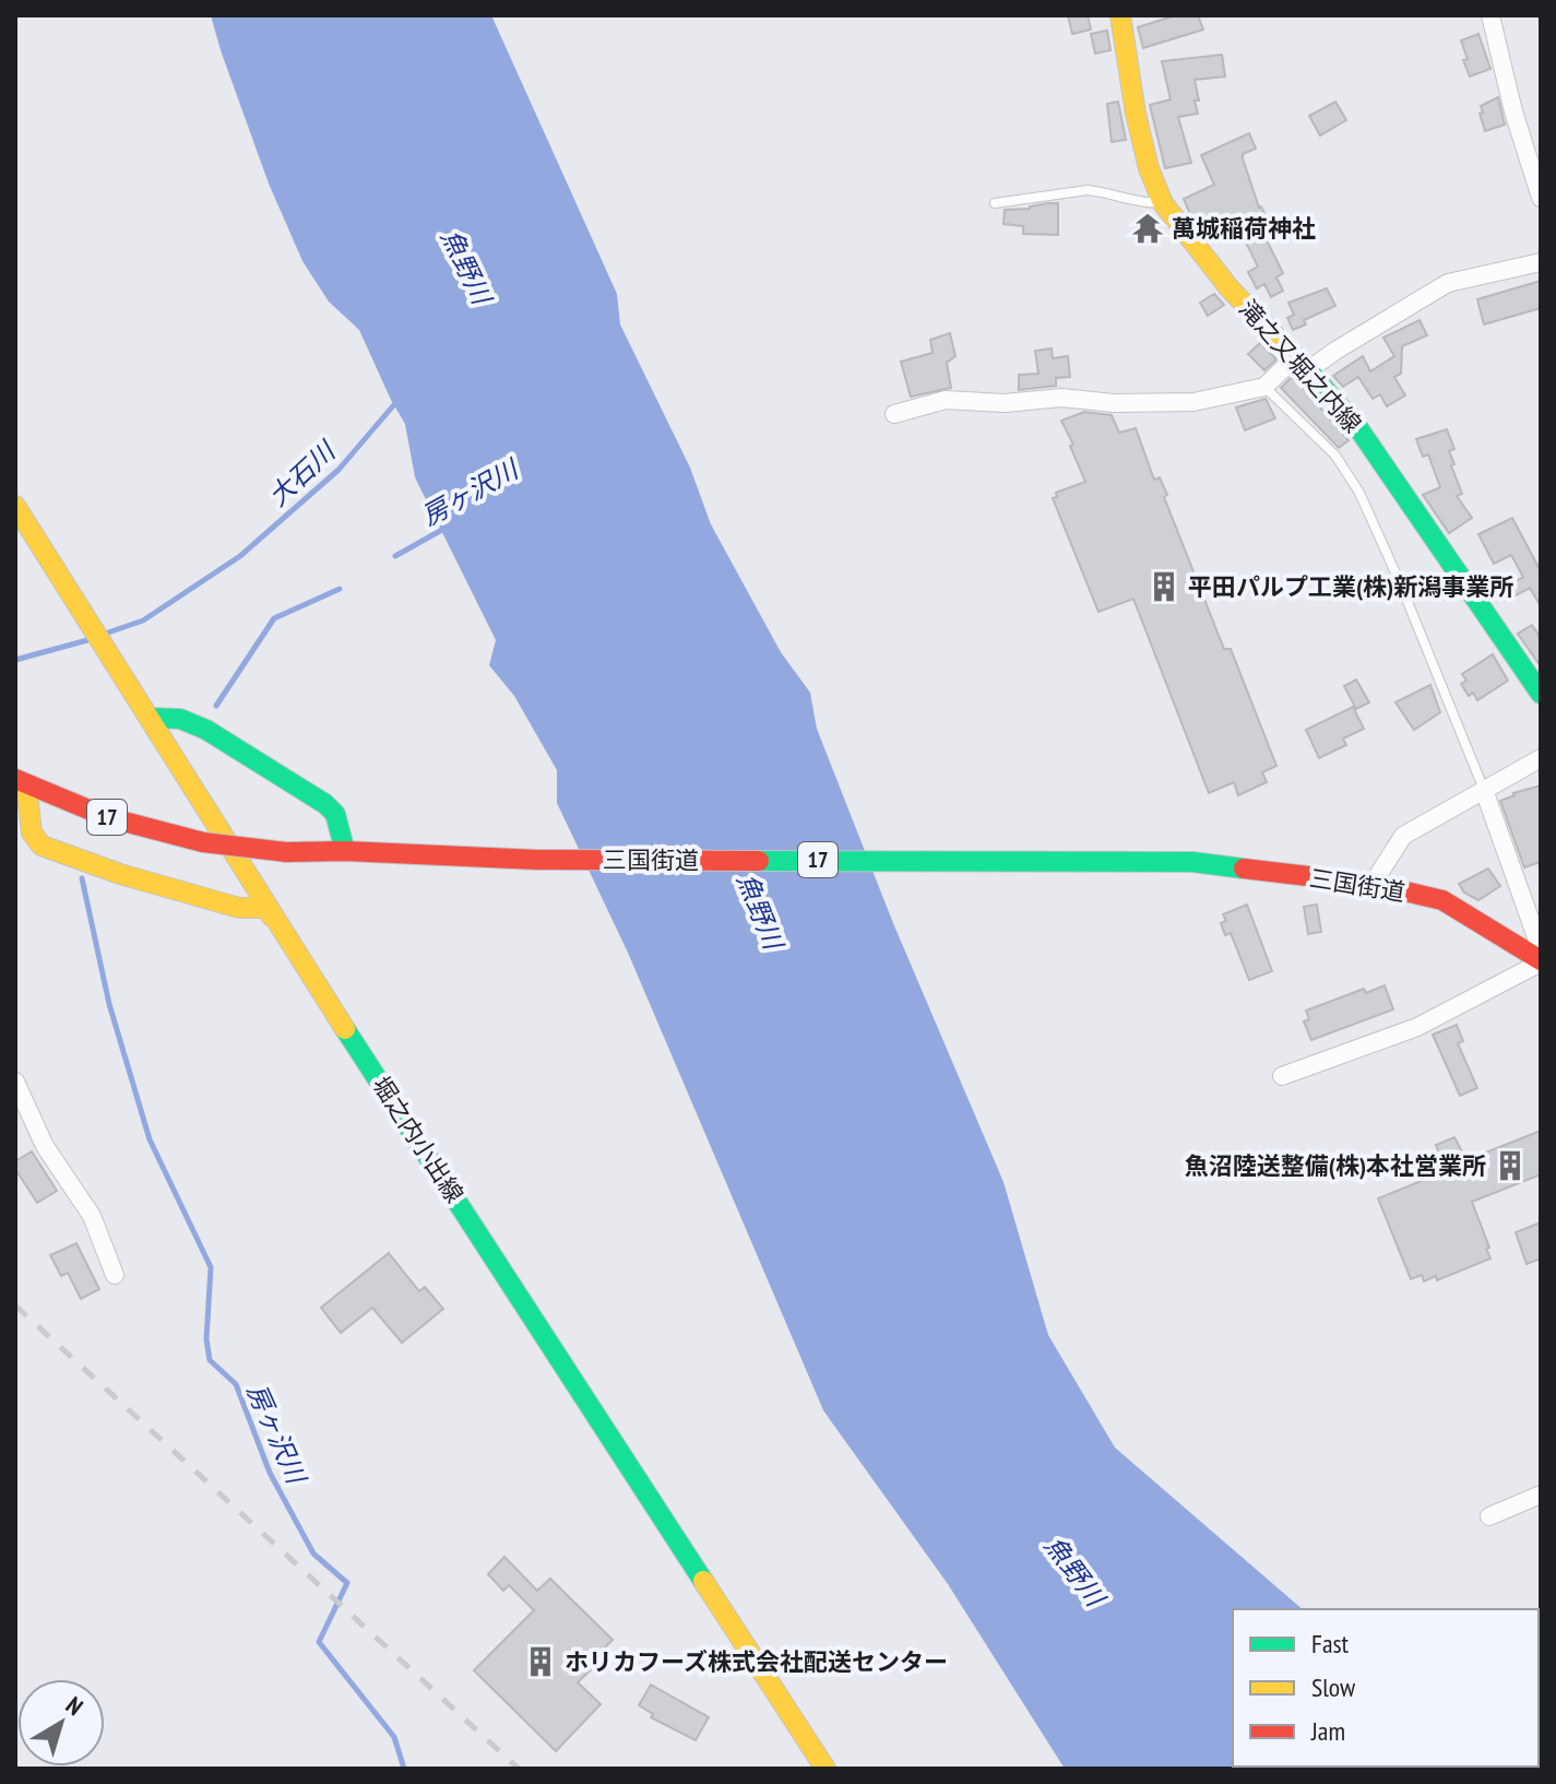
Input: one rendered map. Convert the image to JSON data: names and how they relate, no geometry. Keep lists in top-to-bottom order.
{
  "streets": {
    "main road": [
      "滝之又堀之内線",
      "17",
      "三国街道",
      "堀之内小出線"
    ]
  },
  "water": ["魚野川", "大石川", "房ヶ沢川"],
  "places": {
    "temple": ["萬城稲荷神社"],
    "building": ["平田パルプ工業(株)新潟事業所", "魚沼陸送整備(株)本社営業所", "ホリカフーズ株式会社配送センター"]
  },
  "legend": ["Fast", "Slow", "Jam"],
  "north": "top right"
}
